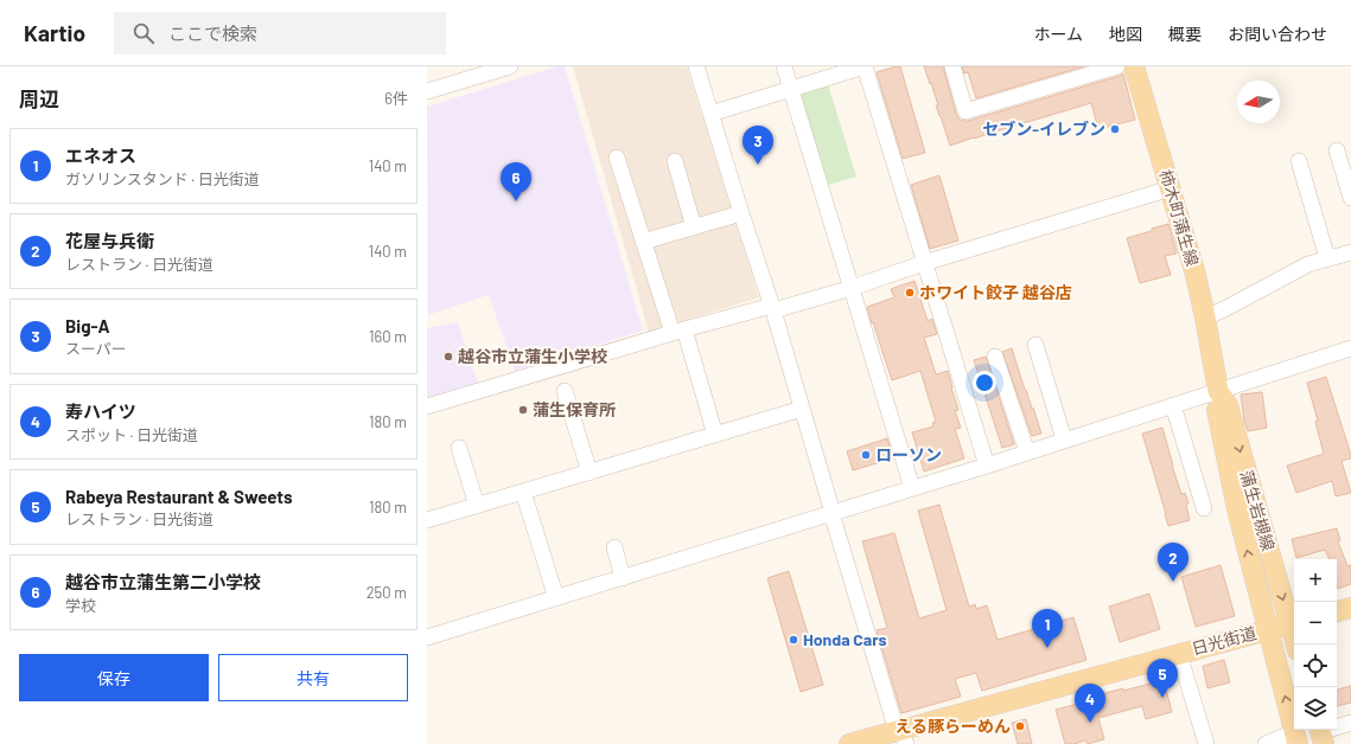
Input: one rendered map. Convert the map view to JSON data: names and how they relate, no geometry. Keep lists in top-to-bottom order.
{
  "streets": {
    "main road": ["柿木町蒲生線", "蒲生岩槻線", "日光街道"]
  },
  "crossings": [
    ["柿木町蒲生線", "蒲生岩槻線"],
    ["柿木町蒲生線", "日光街道"],
    ["蒲生岩槻線", "日光街道"]
  ],
  "one_way": ["柿木町蒲生線", "蒲生岩槻線"],
  "places": [
    "セブン-イレブン",
    "ホワイト餃子 越谷店",
    "越谷市立蒲生小学校",
    "蒲生保育所",
    "ローソン",
    "Honda Cars",
    "える豚らーめん"
  ],
  "north": "left",
  "page": {
    "header": "Kartio",
    "search": "ここで検索",
    "nav": [
      "ホーム",
      "地図",
      "概要",
      "お問い合わせ"
    ],
    "heading": ["周辺", "6件"],
    "pins": [
      "3",
      "6",
      "2",
      "1",
      "5",
      "4"
    ],
    "list": [
      {
        "mark": "1",
        "name": "エネオス",
        "note": "ガソリンスタンド · 日光街道",
        "value": "140 m"
      },
      {
        "mark": "2",
        "name": "花屋与兵衛",
        "note": "レストラン · 日光街道",
        "value": "140 m"
      },
      {
        "mark": "3",
        "name": "Big-A",
        "note": "スーパー",
        "value": "160 m"
      },
      {
        "mark": "4",
        "name": "寿ハイツ",
        "note": "スポット · 日光街道",
        "value": "180 m"
      },
      {
        "mark": "5",
        "name": "Rabeya Restaurant & Sweets",
        "note": "レストラン · 日光街道",
        "value": "180 m"
      },
      {
        "mark": "6",
        "name": "越谷市立蒲生第二小学校",
        "note": "学校",
        "value": "250 m"
      }
    ],
    "map_buttons": ["+", "−"],
    "buttons": ["保存", "共有"]
  }
}
